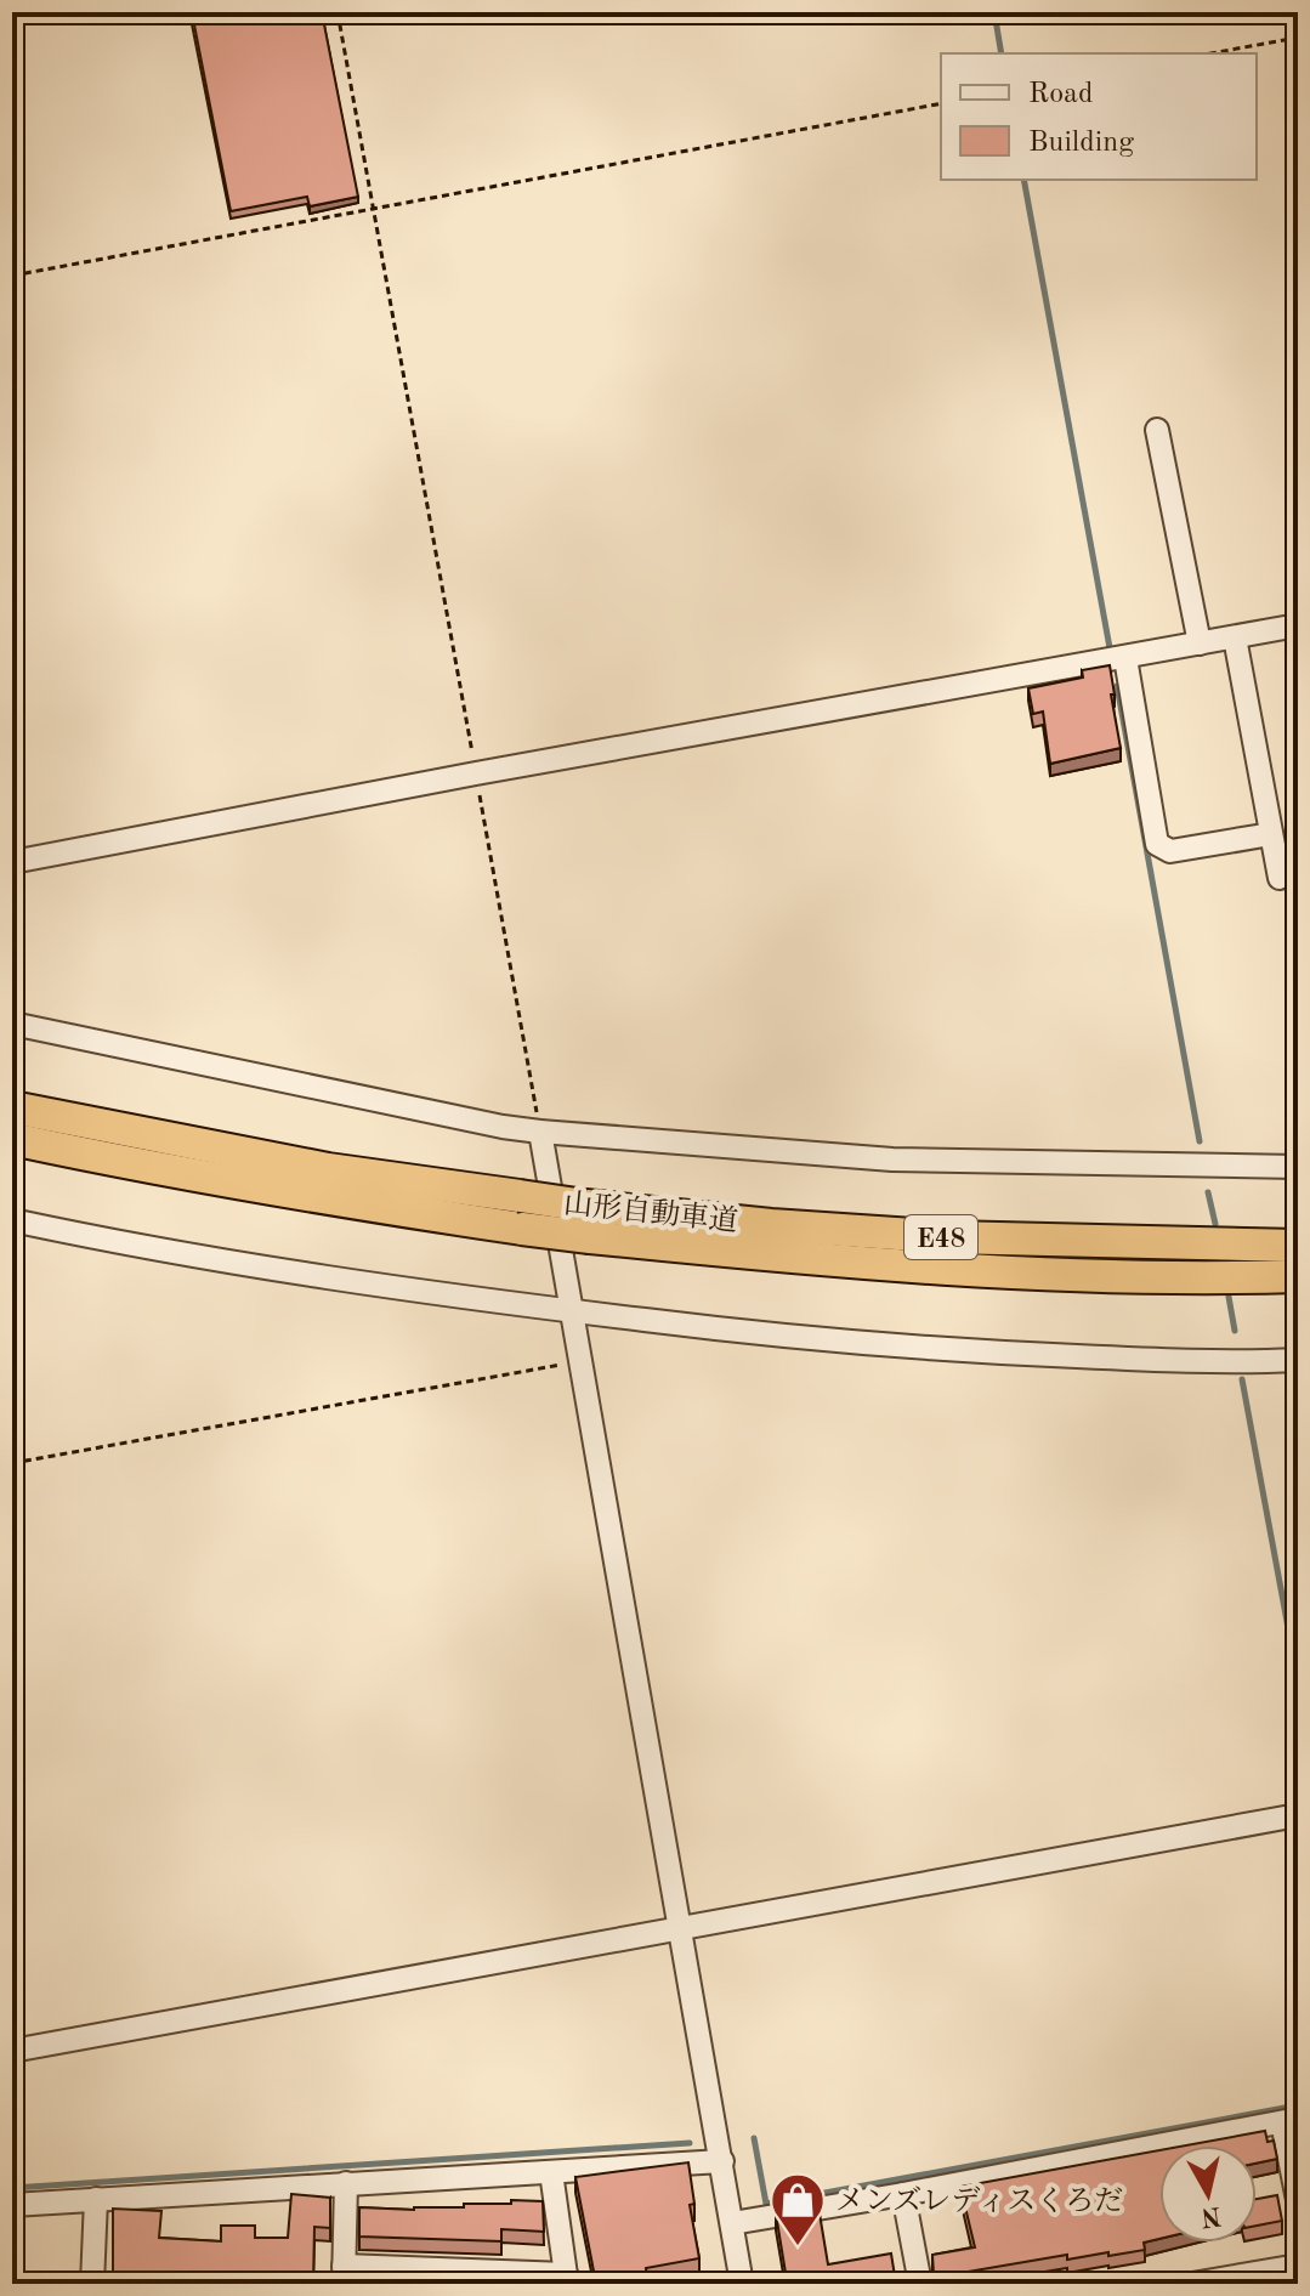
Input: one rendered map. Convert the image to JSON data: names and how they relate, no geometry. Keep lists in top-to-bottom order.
{
  "streets": {
    "highway": ["山形自動車道", "E48"]
  },
  "places": {
    "shop": ["メンズレディスくろだ"]
  },
  "legend": ["Road", "Building"],
  "north": "bottom"
}
